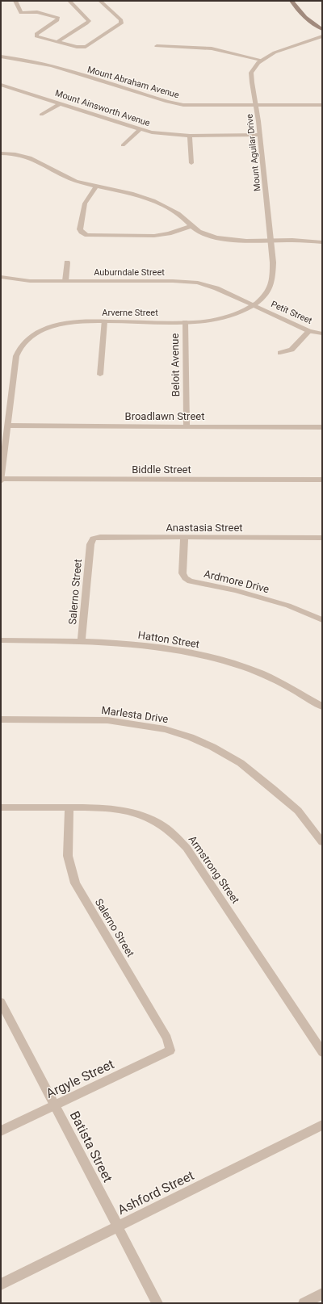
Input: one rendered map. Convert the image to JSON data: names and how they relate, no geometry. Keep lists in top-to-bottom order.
{
  "streets": {
    "street": [
      "Mount Abraham Avenue",
      "Mount Ainsworth Avenue",
      "Mount Aguilar Drive",
      "Auburndale Street",
      "Arverne Street",
      "Petit Street",
      "Beloit Avenue",
      "Broadlawn Street",
      "Biddle Street",
      "Anastasia Street",
      "Ardmore Drive",
      "Salerno Street",
      "Hatton Street",
      "Marlesta Drive",
      "Armstrong Street",
      "Argyle Street",
      "Batista Street",
      "Ashford Street"
    ]
  },
  "crossings": [
    ["Mount Abraham Avenue", "Mount Aguilar Drive"],
    ["Mount Ainsworth Avenue", "Mount Aguilar Drive"],
    ["Mount Aguilar Drive", "Auburndale Street"],
    ["Mount Aguilar Drive", "Arverne Street"],
    ["Mount Aguilar Drive", "Petit Street"],
    ["Auburndale Street", "Arverne Street"],
    ["Auburndale Street", "Petit Street"],
    ["Arverne Street", "Petit Street"],
    ["Arverne Street", "Beloit Avenue"],
    ["Arverne Street", "Broadlawn Street"],
    ["Beloit Avenue", "Broadlawn Street"],
    ["Anastasia Street", "Ardmore Drive"],
    ["Anastasia Street", "Salerno Street"],
    ["Salerno Street", "Hatton Street"],
    ["Salerno Street", "Armstrong Street"],
    ["Salerno Street", "Argyle Street"],
    ["Argyle Street", "Batista Street"],
    ["Batista Street", "Ashford Street"]
  ]
}
